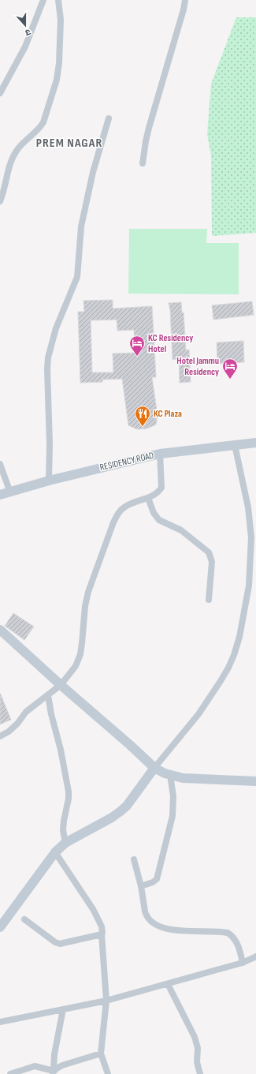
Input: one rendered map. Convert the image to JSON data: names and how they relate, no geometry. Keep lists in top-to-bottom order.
{
  "streets": {
    "street": ["RESIDENCY ROAD"]
  },
  "districts": ["PREM NAGAR"],
  "places": {
    "hotel": ["KC Residency Hotel", "Hotel Jammu Residency"],
    "restaurant": ["KC Plaza"]
  },
  "north": "bottom"
}
